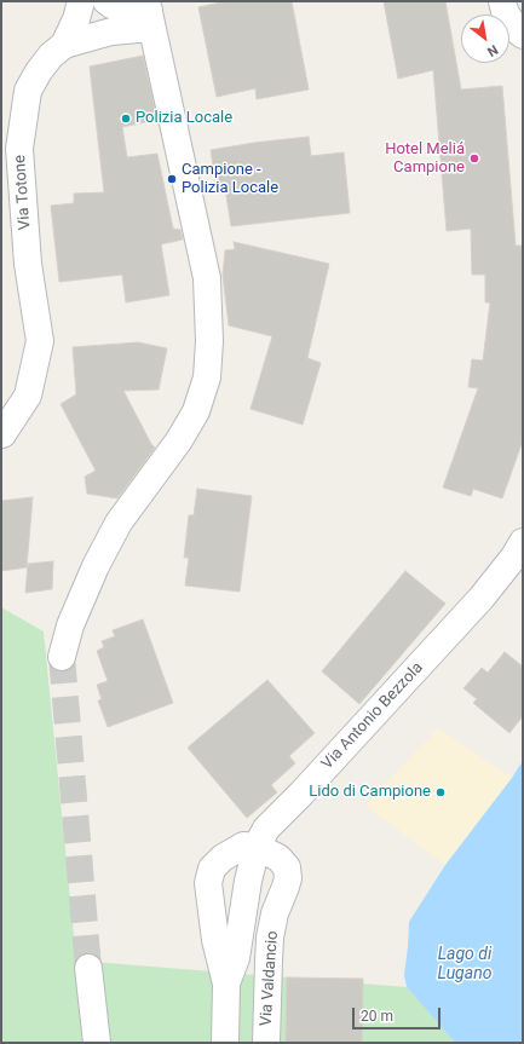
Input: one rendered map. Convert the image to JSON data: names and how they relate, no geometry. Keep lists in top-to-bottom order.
{
  "streets": {
    "street": ["Via Totone", "Via Antonio Bezzola", "Via Valdancio"]
  },
  "crossings": [
    ["Via Antonio Bezzola", "Via Valdancio"]
  ],
  "water": ["Lago di Lugano"],
  "places": [
    "Polizia Locale",
    "Hotel Meliá Campione",
    "Campione - Polizia Locale",
    "Lido di Campione"
  ],
  "scale_bar": "20 m",
  "north": "bottom right"
}
